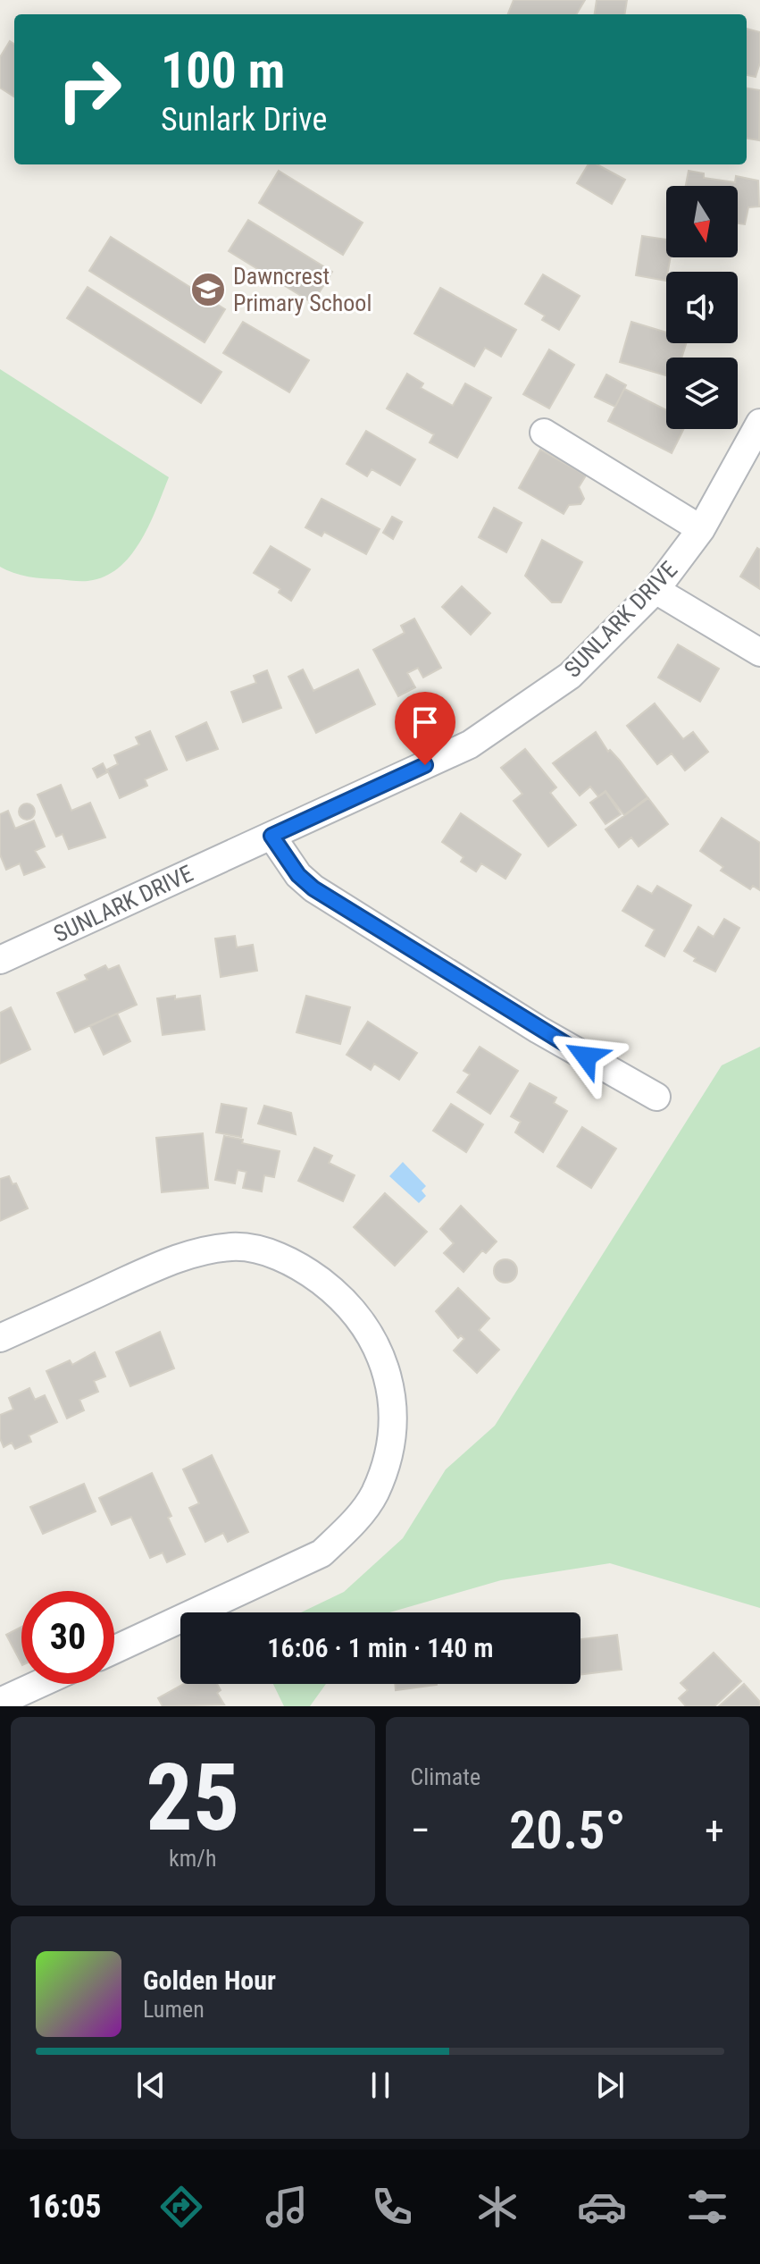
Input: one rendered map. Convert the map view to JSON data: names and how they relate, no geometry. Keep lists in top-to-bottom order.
{
  "streets": {
    "street": ["SUNLARK DRIVE"]
  },
  "places": {
    "school or university": ["Dawncrest Primary School"]
  },
  "north": "bottom",
  "page": {
    "turn": ["100 m", "Sunlark Drive"],
    "limit": "30",
    "trip": "16:06 · 1 min · 140 m",
    "tile": [
      ["25", "km/h"],
      "Climate"
    ],
    "heat": ["−", "20.5°", "+"],
    "song": ["Golden Hour", "Lumen"],
    "tabs": "16:05"
  }
}
